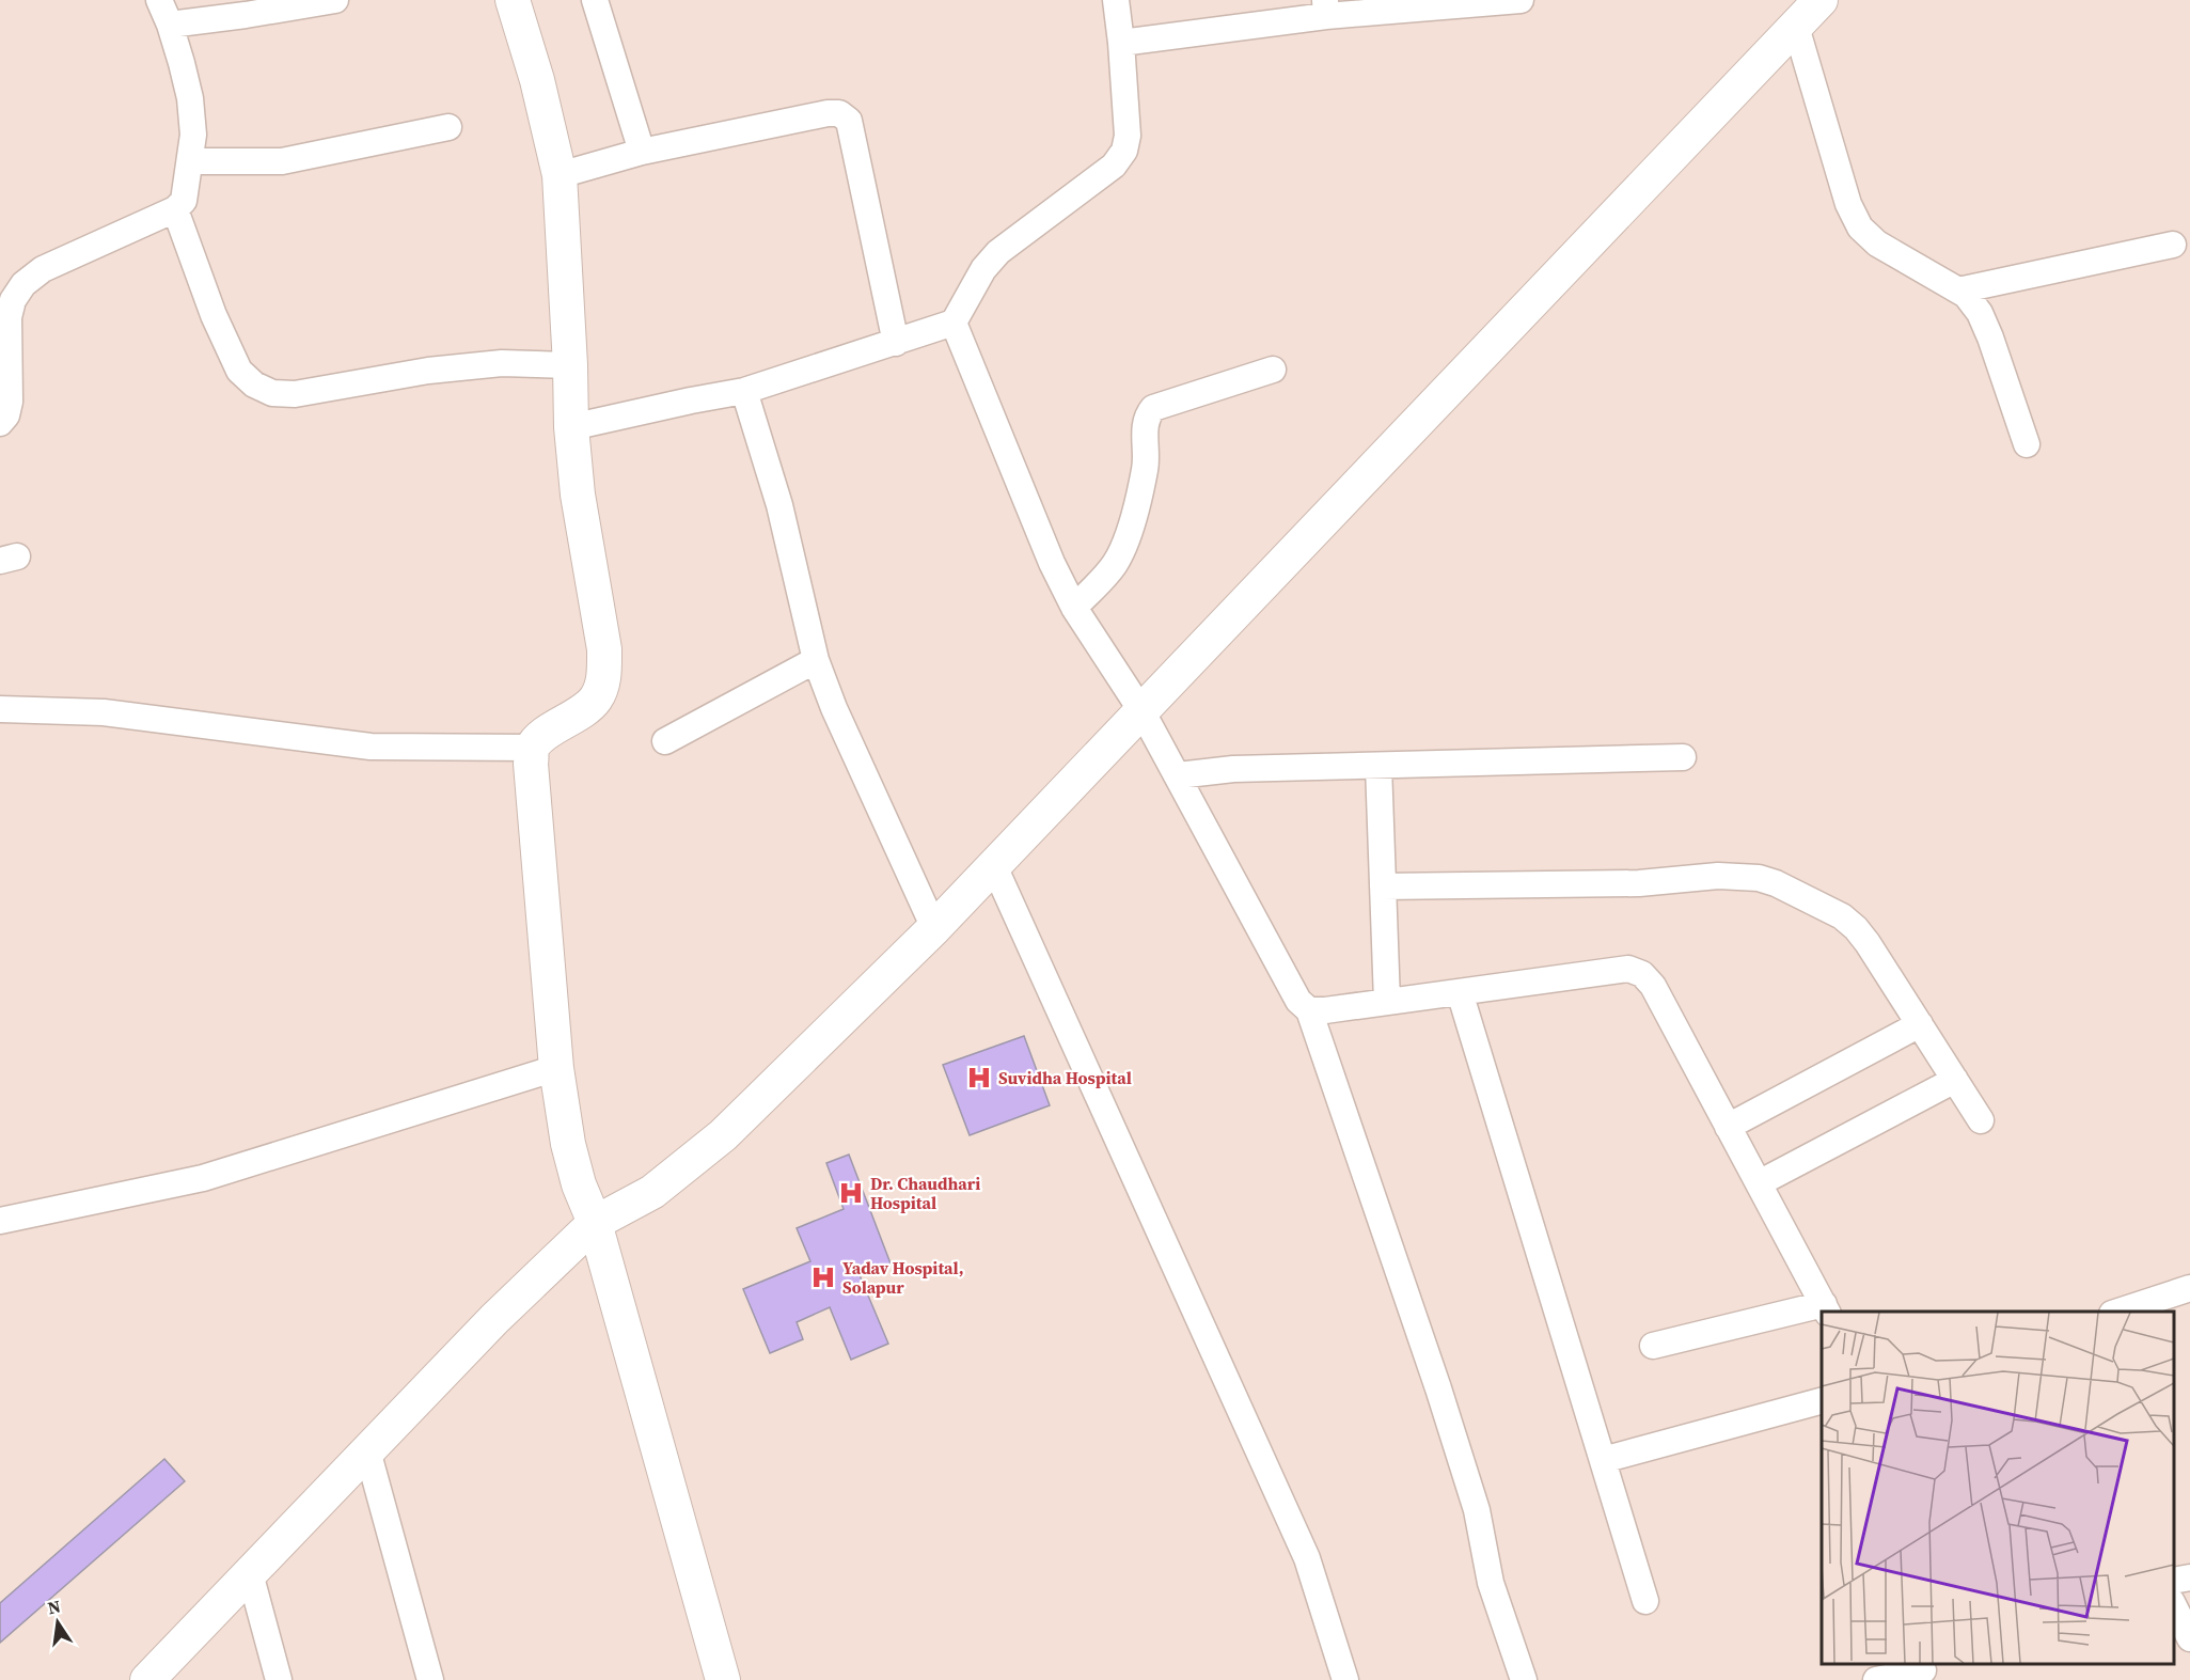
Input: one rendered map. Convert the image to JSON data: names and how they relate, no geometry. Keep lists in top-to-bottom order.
{
  "places": {
    "hospital": ["Suvidha Hospital", "Dr. Chaudhari Hospital", "Yadav Hospital, Solapur"]
  },
  "north": "top"
}
